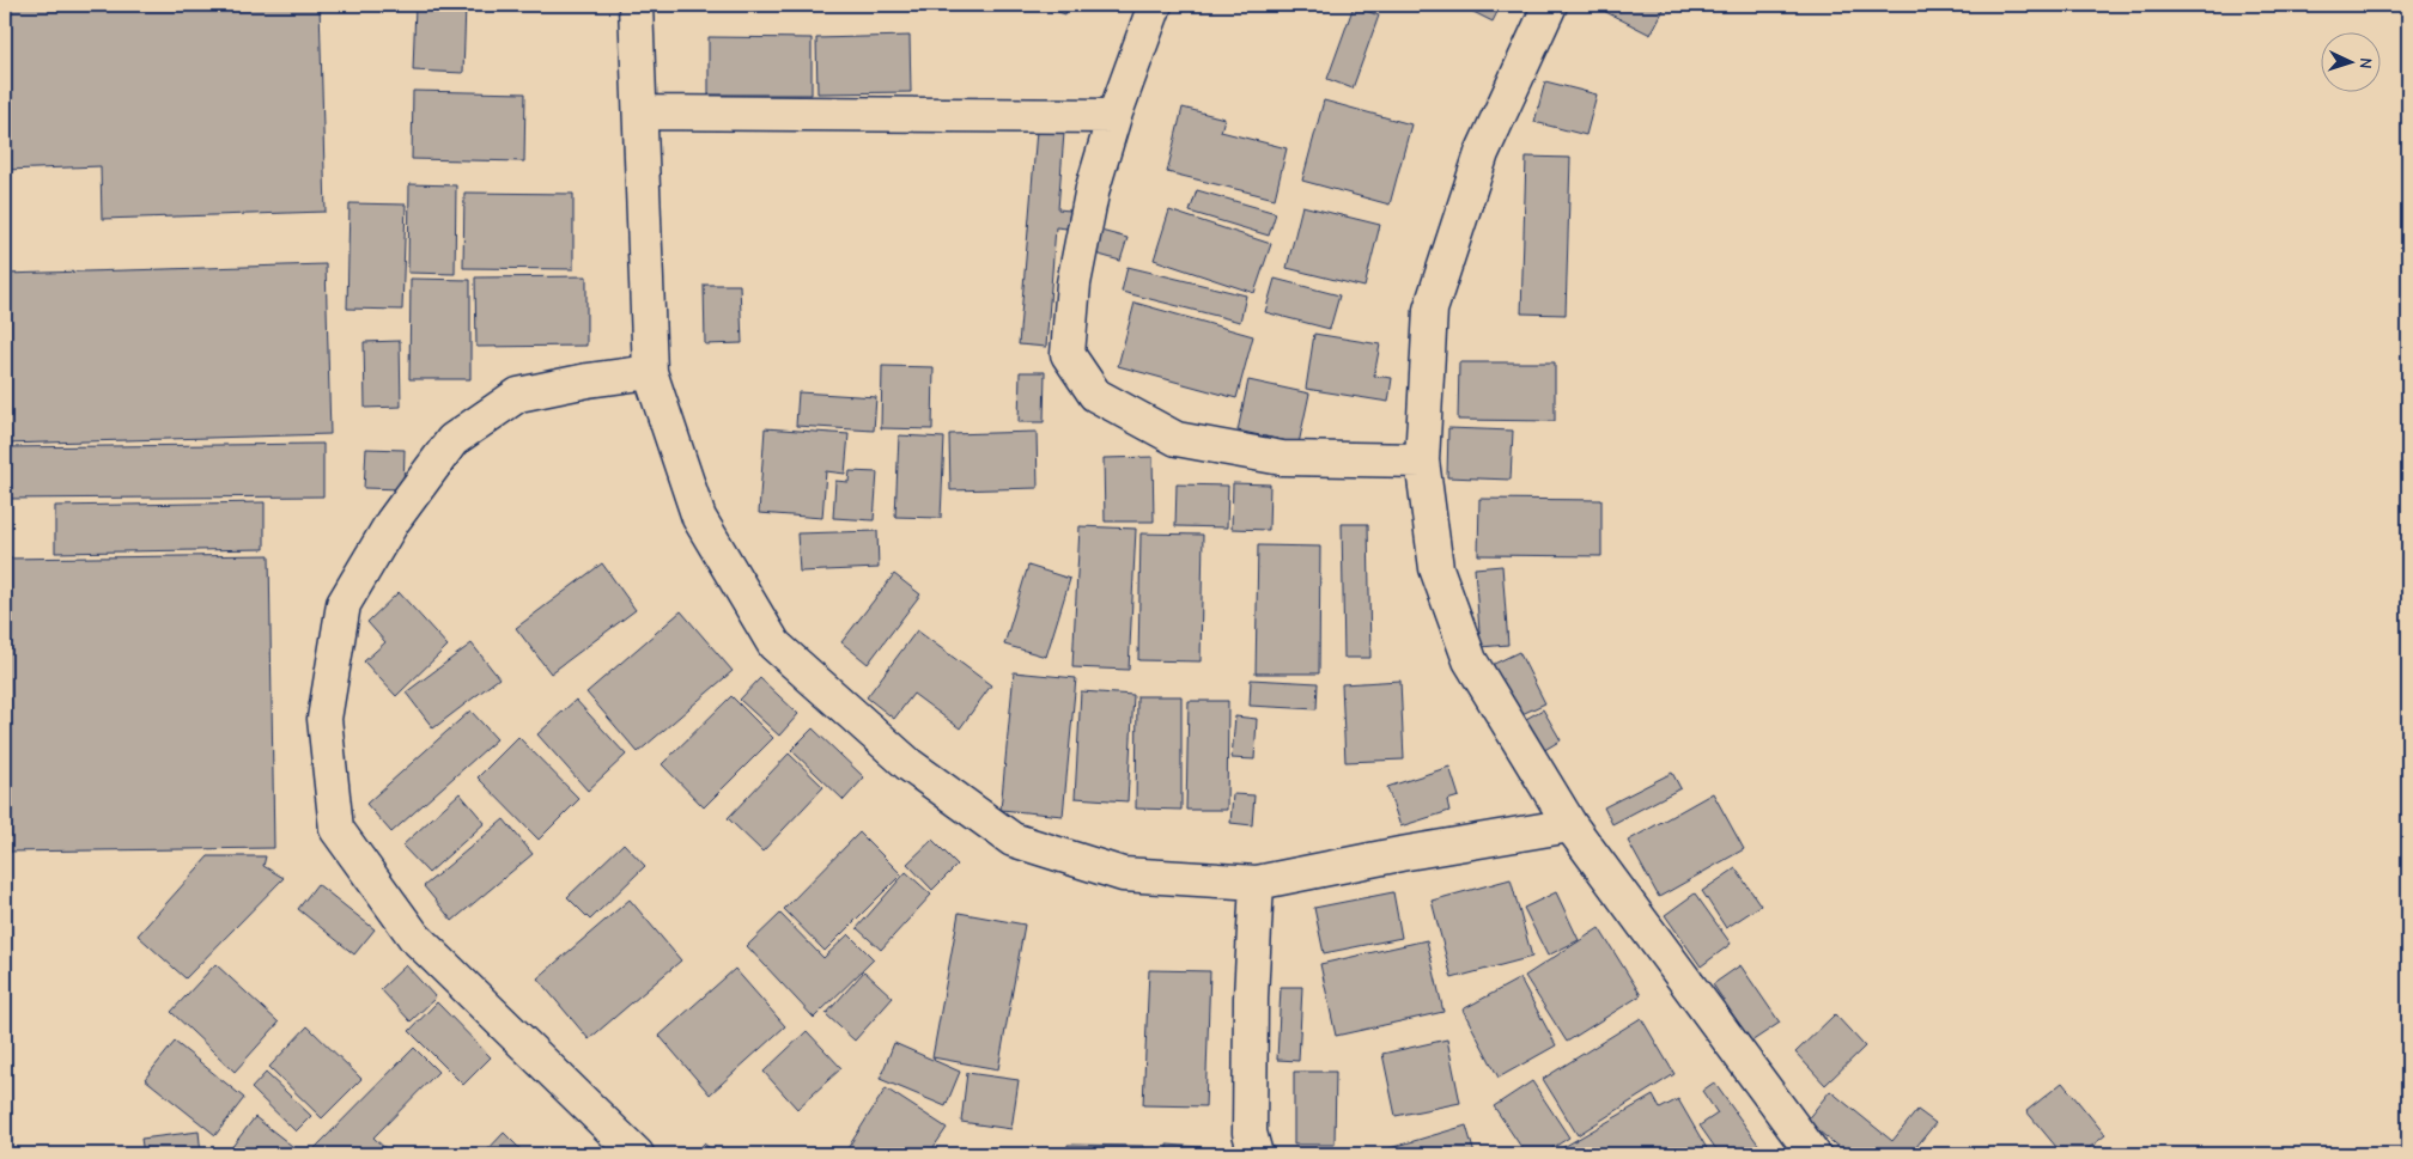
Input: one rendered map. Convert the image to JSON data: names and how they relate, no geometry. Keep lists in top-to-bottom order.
{
  "north": "right"
}
